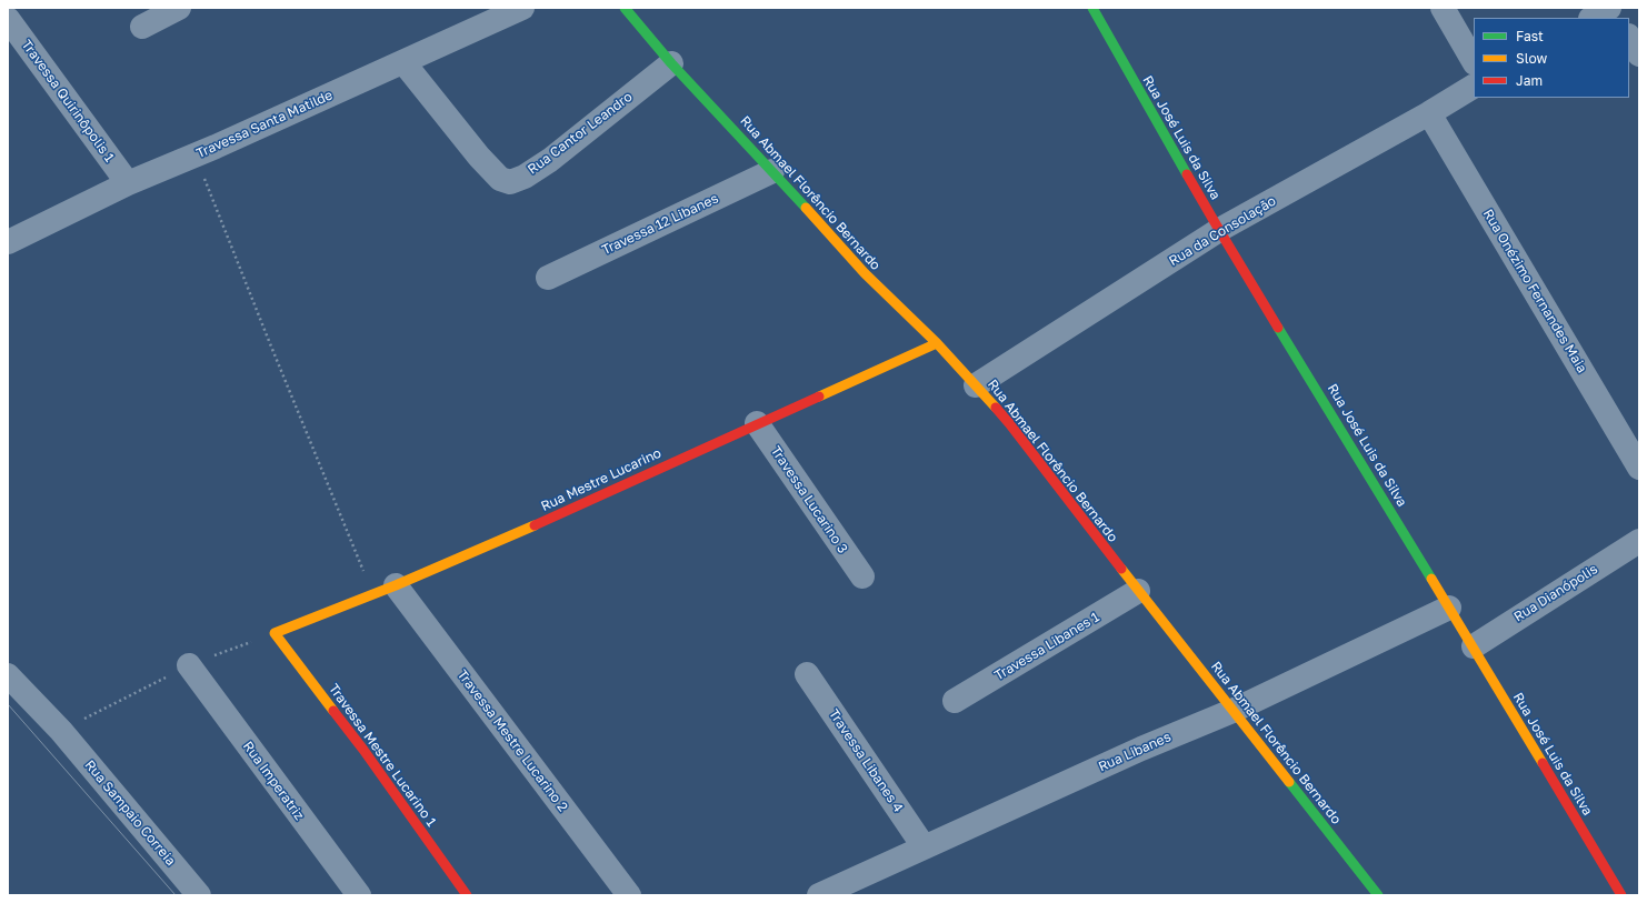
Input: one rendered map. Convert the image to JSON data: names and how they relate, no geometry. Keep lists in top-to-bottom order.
{
  "streets": {
    "street": [
      "Travessa Quirinôpolis 1",
      "Travessa Santa Matilde",
      "Rua Cantor Leandro",
      "Rua José Luis da Silva",
      "Rua Abmael Florêncio Bernardo",
      "Travessa 12 Libanes",
      "Rua da Consolação",
      "Rua Onézimo Fernandes Maia",
      "Rua Mestre Lucarino",
      "Travessa Lucarino 3",
      "Rua Dianópolis",
      "Travessa Libanes 1",
      "Travessa Mestre Lucarino 2",
      "Rua Libanes",
      "Travessa Mestre Lucarino 1",
      "Travessa Libanes 4",
      "Rua Imperatriz",
      "Rua Sampaio Correia"
    ]
  },
  "crossings": [
    ["Travessa Quirinôpolis 1", "Travessa Santa Matilde"],
    ["Travessa Santa Matilde", "Rua Cantor Leandro"],
    ["Rua Cantor Leandro", "Rua Abmael Florêncio Bernardo"],
    ["Rua José Luis da Silva", "Rua da Consolação"],
    ["Rua José Luis da Silva", "Rua Dianópolis"],
    ["Rua José Luis da Silva", "Rua Libanes"],
    ["Rua Abmael Florêncio Bernardo", "Travessa 12 Libanes"],
    ["Rua Abmael Florêncio Bernardo", "Rua da Consolação"],
    ["Rua Abmael Florêncio Bernardo", "Rua Mestre Lucarino"],
    ["Rua Abmael Florêncio Bernardo", "Travessa Libanes 1"],
    ["Rua Abmael Florêncio Bernardo", "Rua Libanes"],
    ["Rua da Consolação", "Rua Onézimo Fernandes Maia"],
    ["Rua Mestre Lucarino", "Travessa Lucarino 3"],
    ["Rua Mestre Lucarino", "Travessa Mestre Lucarino 2"],
    ["Rua Mestre Lucarino", "Travessa Mestre Lucarino 1"],
    ["Rua Libanes", "Travessa Libanes 4"]
  ],
  "legend": ["Fast", "Slow", "Jam"]
}
